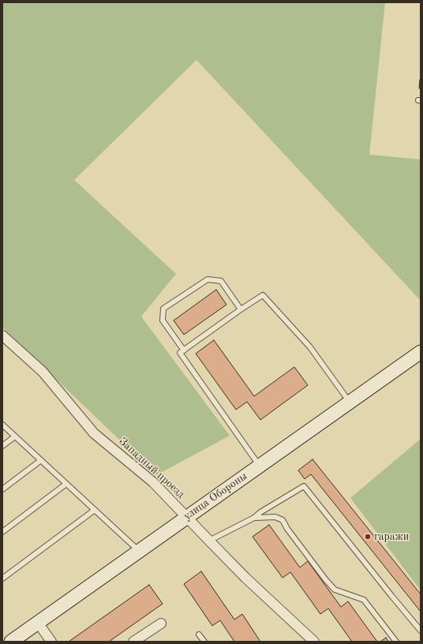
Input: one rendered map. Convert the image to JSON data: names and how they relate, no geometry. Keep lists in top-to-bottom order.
{
  "streets": {
    "street": ["Западный проезд", "улица Обороны"]
  },
  "crossings": [
    ["Западный проезд", "улица Обороны"]
  ],
  "places": ["гаражи"]
}
